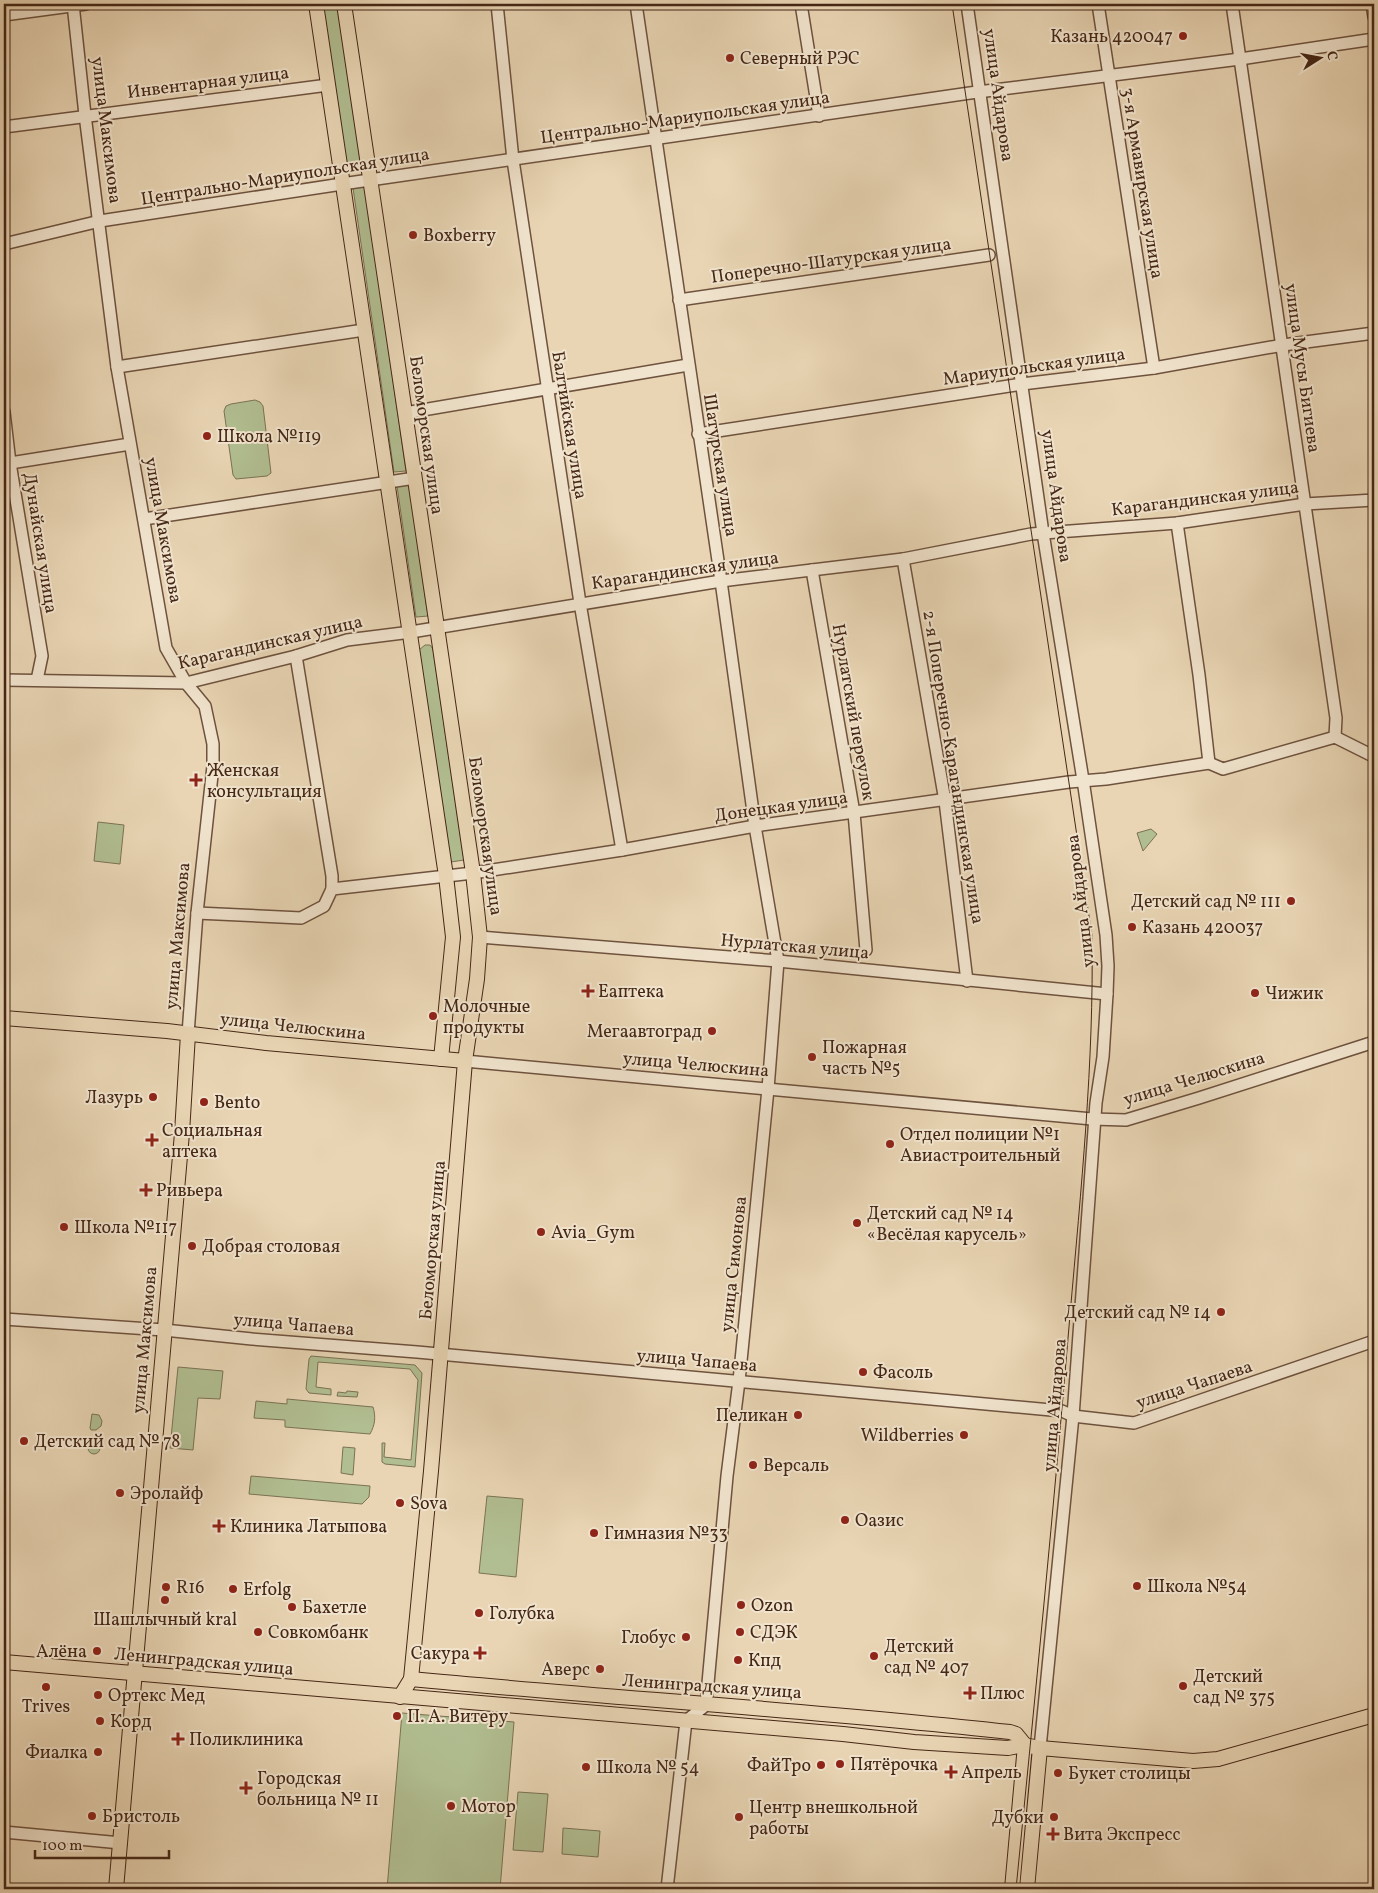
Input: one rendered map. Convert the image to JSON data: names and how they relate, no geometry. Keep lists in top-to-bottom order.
{
  "streets": {
    "main road": [
      "улица Айдарова",
      "улица Максимова",
      "Беломорская улица",
      "улица Челюскина",
      "Ленинградская улица"
    ],
    "street": [
      "Инвентарная улица",
      "Центрально-Мариупольская улица",
      "3-я Армавирская улица",
      "Поперечно-Шатурская улица",
      "Мариупольская улица",
      "улица Мусы Бигиева",
      "Балтийская улица",
      "Шатурская улица",
      "Карагандинская улица",
      "Дунайская улица",
      "Нурлатский переулок",
      "2-я Поперечно-Карагандинская улица",
      "Донецкая улица",
      "Нурлатская улица",
      "улица Симонова",
      "улица Чапаева"
    ]
  },
  "crossings": [
    ["Инвентарная улица", "улица Максимова"],
    ["улица Айдарова", "Центрально-Мариупольская улица"],
    ["улица Айдарова", "Мариупольская улица"],
    ["улица Айдарова", "Карагандинская улица"],
    ["улица Айдарова", "Донецкая улица"],
    ["улица Айдарова", "Нурлатская улица"],
    ["улица Айдарова", "улица Челюскина"],
    ["улица Айдарова", "улица Чапаева"],
    ["улица Айдарова", "Ленинградская улица"],
    ["Центрально-Мариупольская улица", "улица Максимова"],
    ["Центрально-Мариупольская улица", "3-я Армавирская улица"],
    ["Центрально-Мариупольская улица", "улица Мусы Бигиева"],
    ["Центрально-Мариупольская улица", "Балтийская улица"],
    ["Центрально-Мариупольская улица", "Беломорская улица"],
    ["Центрально-Мариупольская улица", "Шатурская улица"],
    ["улица Максимова", "Карагандинская улица"],
    ["улица Максимова", "улица Челюскина"],
    ["улица Максимова", "улица Чапаева"],
    ["улица Максимова", "Ленинградская улица"],
    ["3-я Армавирская улица", "Мариупольская улица"],
    ["Поперечно-Шатурская улица", "Шатурская улица"],
    ["Мариупольская улица", "улица Мусы Бигиева"],
    ["Мариупольская улица", "Шатурская улица"],
    ["улица Мусы Бигиева", "Карагандинская улица"],
    ["улица Мусы Бигиева", "Донецкая улица"],
    ["Балтийская улица", "Карагандинская улица"],
    ["Балтийская улица", "Донецкая улица"],
    ["Беломорская улица", "Карагандинская улица"],
    ["Беломорская улица", "Донецкая улица"],
    ["Беломорская улица", "Нурлатская улица"],
    ["Беломорская улица", "улица Челюскина"],
    ["Беломорская улица", "улица Чапаева"],
    ["Беломорская улица", "Ленинградская улица"],
    ["Шатурская улица", "Карагандинская улица"],
    ["Шатурская улица", "Донецкая улица"],
    ["Шатурская улица", "Нурлатская улица"],
    ["Шатурская улица", "улица Симонова"],
    ["Карагандинская улица", "Дунайская улица"],
    ["Карагандинская улица", "Нурлатский переулок"],
    ["Карагандинская улица", "2-я Поперечно-Карагандинская улица"],
    ["Нурлатский переулок", "Донецкая улица"],
    ["2-я Поперечно-Карагандинская улица", "Донецкая улица"],
    ["2-я Поперечно-Карагандинская улица", "Нурлатская улица"],
    ["Нурлатская улица", "улица Симонова"],
    ["улица Челюскина", "улица Симонова"],
    ["улица Симонова", "улица Чапаева"],
    ["улица Симонова", "Ленинградская улица"]
  ],
  "places": {
    "other": [
      "Казань 420047",
      "Северный РЭС",
      "Boxberry",
      "Школа №119",
      "Детский сад № 111",
      "Казань 420037",
      "Чижик",
      "Молочные продукты",
      "Мегаавтоград",
      "Пожарная часть №5",
      "Лазурь",
      "Bento",
      "Отдел полиции №1 Авиастроительный",
      "Детский сад № 14 «Весёлая карусель»",
      "Школа №117",
      "Avia_Gym",
      "Добрая столовая",
      "Детский сад № 14",
      "Фасоль",
      "Пеликан",
      "Wildberries",
      "Детский сад № 78",
      "Версаль",
      "Эролайф",
      "Sova",
      "Оазис",
      "Гимназия №33",
      "Школа №54",
      "R16",
      "Erfolg",
      "Шашлычный kral",
      "Ozon",
      "Бахетле",
      "Голубка",
      "Совкомбанк",
      "СДЭК",
      "Глобус",
      "Алёна",
      "Детский сад № 407",
      "Кпд",
      "Аверс",
      "Детский сад № 375",
      "Trives",
      "Ортекс Мед",
      "П. А. Витеру",
      "Корд",
      "Фиалка",
      "Пятёрочка",
      "ФайТро",
      "Школа № 54",
      "Букет столицы",
      "Мотор",
      "Бристоль",
      "Центр внешкольной работы",
      "Дубки"
    ],
    "health": [
      "Женская консультация",
      "Еаптека",
      "Социальная аптека",
      "Ривьера",
      "Клиника Латыпова",
      "Сакура",
      "Плюс",
      "Поликлиника",
      "Апрель",
      "Городская больница № 11",
      "Вита Экспресс"
    ]
  },
  "scale_bar": "100 m",
  "north": "right"
}
